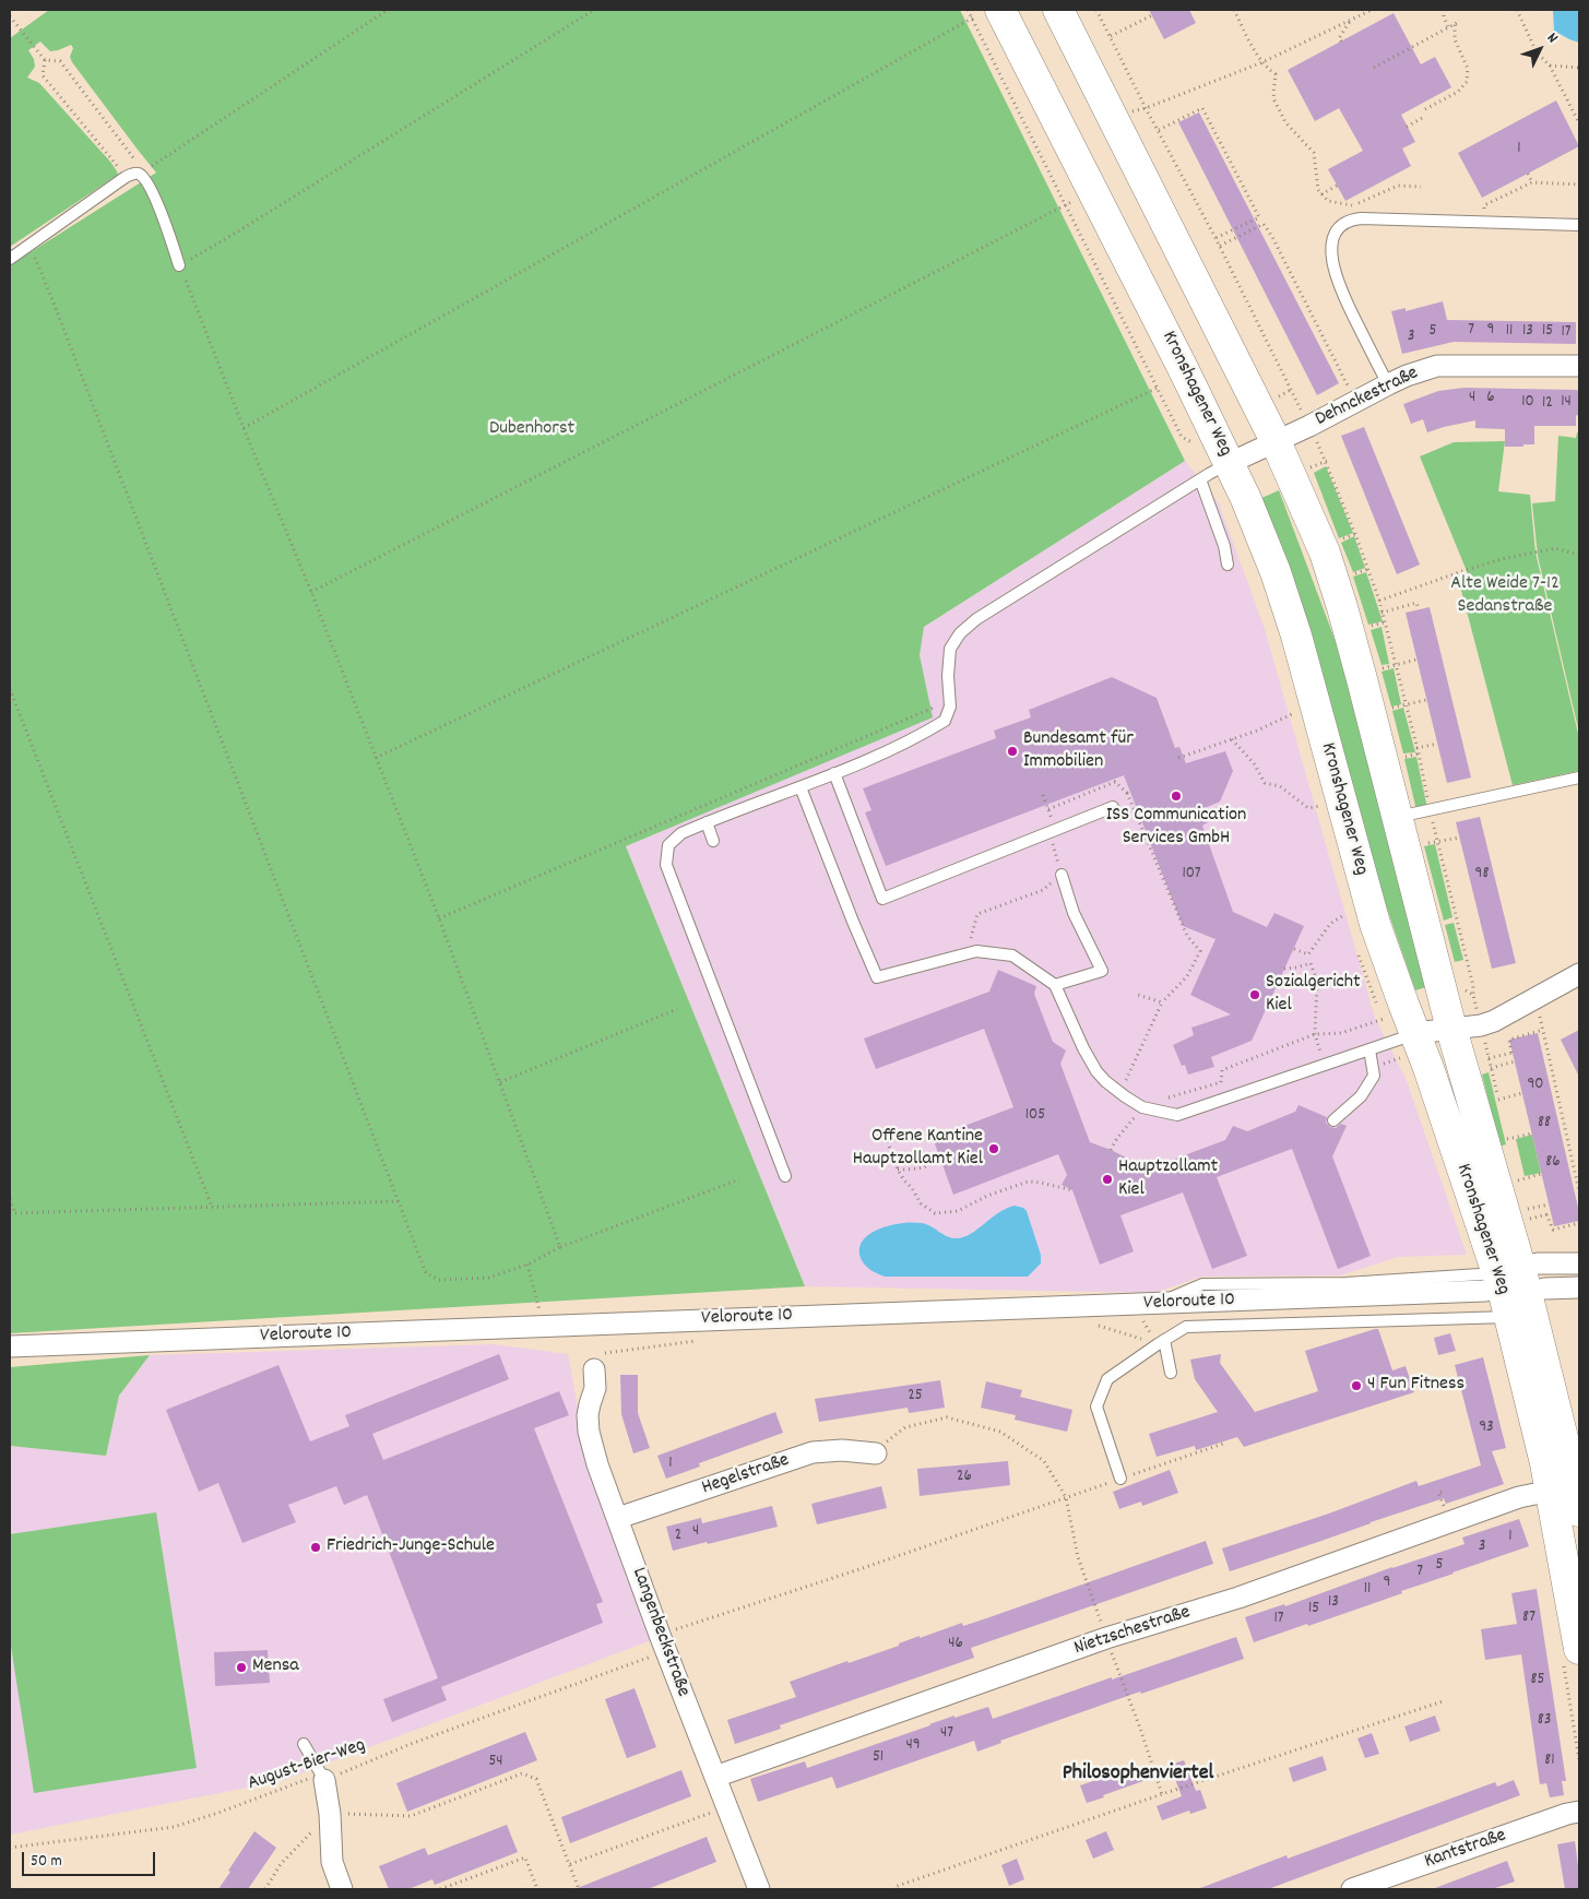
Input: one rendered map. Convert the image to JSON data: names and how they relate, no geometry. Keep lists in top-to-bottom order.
{
  "streets": {
    "main road": ["Kronshagener Weg"],
    "street": [
      "Dehnckestraße",
      "Veloroute 10",
      "Hegelstraße",
      "Nietzschestraße",
      "Langenbeckstraße",
      "Kantstraße"
    ],
    "path": ["August-Bier-Weg"]
  },
  "crossings": [
    ["Kronshagener Weg", "Dehnckestraße"],
    ["Kronshagener Weg", "Veloroute 10"],
    ["Kronshagener Weg", "Nietzschestraße"],
    ["Hegelstraße", "Langenbeckstraße"],
    ["Nietzschestraße", "Langenbeckstraße"],
    ["Langenbeckstraße", "August-Bier-Weg"]
  ],
  "districts": ["Philosophenviertel"],
  "parks": ["Dubenhorst", "Alte Weide 7-12 Sedanstraße"],
  "places": [
    "Bundesamt für Immobilien",
    "ISS Communication Services GmbH",
    "Sozialgericht Kiel",
    "Offene Kantine Hauptzollamt Kiel",
    "Hauptzollamt Kiel",
    "4 Fun Fitness",
    "Friedrich-Junge-Schule",
    "Mensa"
  ],
  "house_numbers": [
    "1",
    "7",
    "9",
    "5",
    "11",
    "13",
    "15",
    "17",
    "3",
    "4",
    "6",
    "10",
    "14",
    "12",
    "107",
    "98",
    "90",
    "105",
    "88",
    "86",
    "25",
    "93",
    "1",
    "26",
    "4",
    "2",
    "1",
    "3",
    "5",
    "7",
    "9",
    "11",
    "13",
    "15",
    "87",
    "17",
    "46",
    "85",
    "83",
    "47",
    "49",
    "51",
    "81",
    "54"
  ],
  "scale_bar": "50 m",
  "north": "top right"
}
